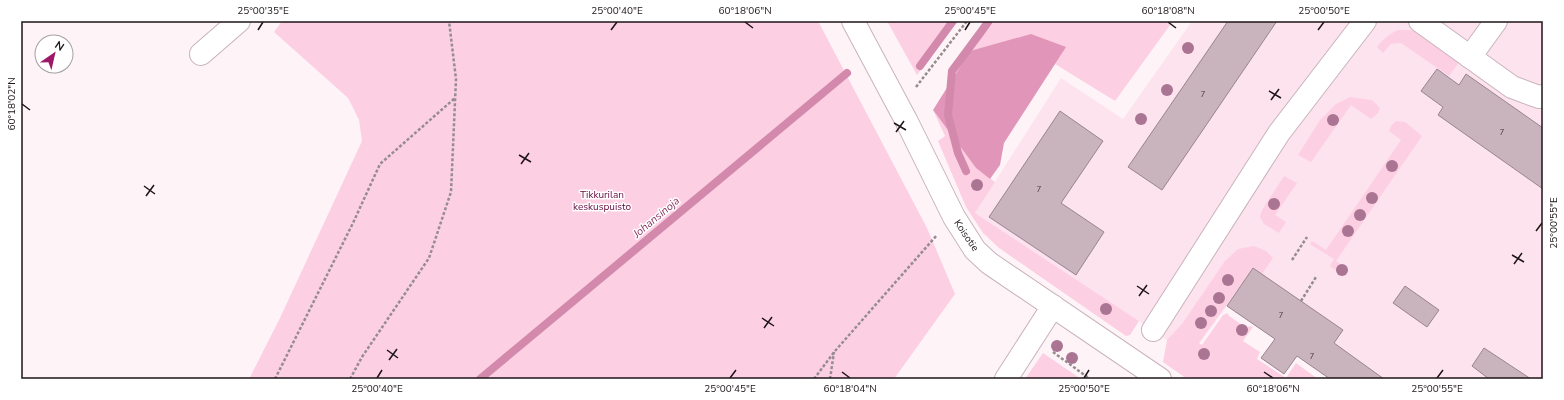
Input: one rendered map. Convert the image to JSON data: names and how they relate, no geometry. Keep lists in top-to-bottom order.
{
  "streets": {
    "street": ["Koisotie"]
  },
  "water": ["Johansinoja"],
  "parks": ["Tikkurilan keskuspuisto"],
  "house_numbers": [
    "7",
    "7",
    "7",
    "7",
    "7"
  ],
  "north": "top right",
  "coordinates": [
    "25°00'35\"E",
    "25°00'40\"E",
    "60°18'06\"N",
    "25°00'45\"E",
    "60°18'08\"N",
    "25°00'50\"E",
    "60°18'02\"N",
    "25°00'55\"E",
    "60°18'04\"N"
  ]
}
